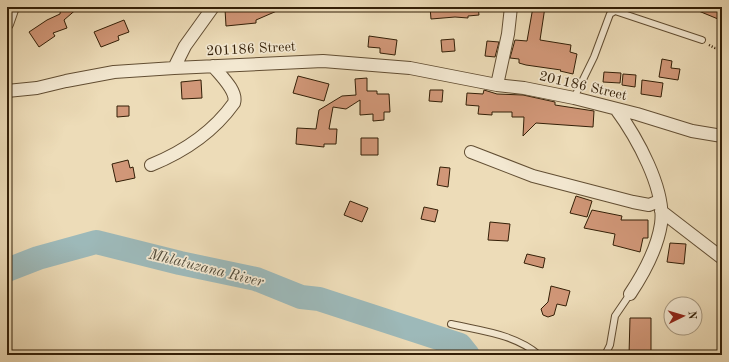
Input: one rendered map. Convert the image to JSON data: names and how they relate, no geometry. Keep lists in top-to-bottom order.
{
  "streets": {
    "street": ["201186 Street"]
  },
  "water": ["Mhlatuzana River"],
  "north": "right"
}
